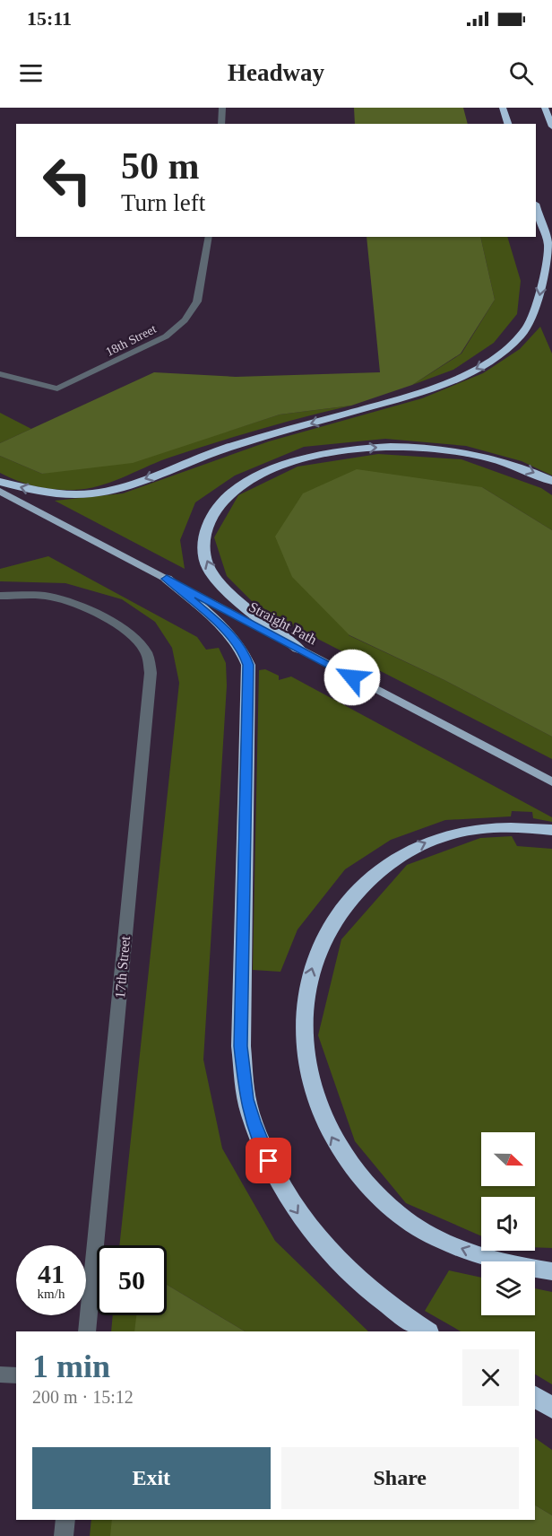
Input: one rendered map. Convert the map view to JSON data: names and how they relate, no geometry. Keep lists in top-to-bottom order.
{
  "streets": {
    "main road": ["Straight Path"],
    "street": ["18th Street", "17th Street"]
  },
  "north": "right",
  "page": {
    "status": "15:11",
    "header": "Headway",
    "turn": ["50 m", "Turn left"],
    "speed": "41 km/h",
    "limit": "50",
    "heading": ["1 min", "200 m · 15:12"],
    "buttons": ["Exit", "Share"]
  }
}
